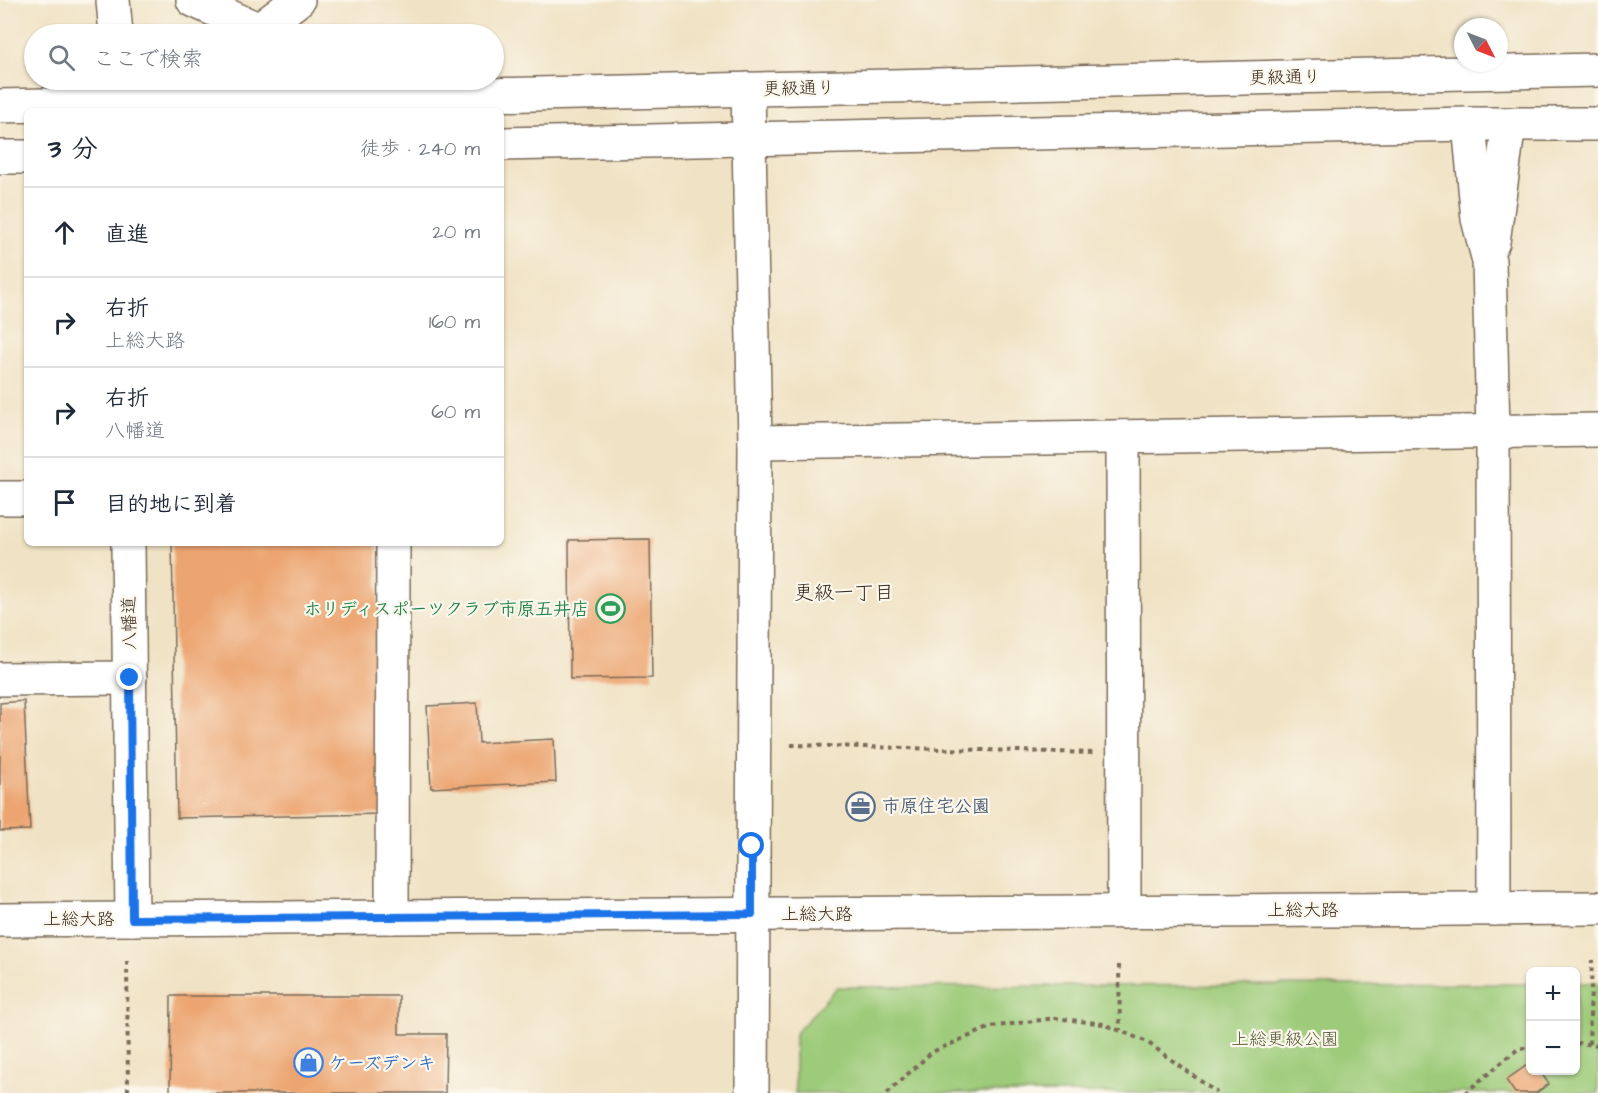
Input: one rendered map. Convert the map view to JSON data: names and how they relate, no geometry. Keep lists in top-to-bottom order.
{
  "streets": {
    "street": ["更級通り", "八幡道", "上総大路"]
  },
  "crossings": [
    ["八幡道", "上総大路"]
  ],
  "districts": ["更級一丁目"],
  "parks": ["上総更級公園"],
  "places": {
    "sports": ["ホリディスポーツクラブ市原五井店"],
    "office": ["市原住宅公園"],
    "shop": ["ケーズデンキ"]
  },
  "north": "bottom right",
  "page": {
    "search": "ここで検索",
    "heading": ["3 分", "徒歩 · 240 m"],
    "list": [
      ["直進", "20 m"],
      ["右折", "上総大路", "160 m"],
      ["右折", "八幡道", "60 m"],
      "目的地に到着"
    ],
    "map_buttons": ["+", "−"]
  }
}
